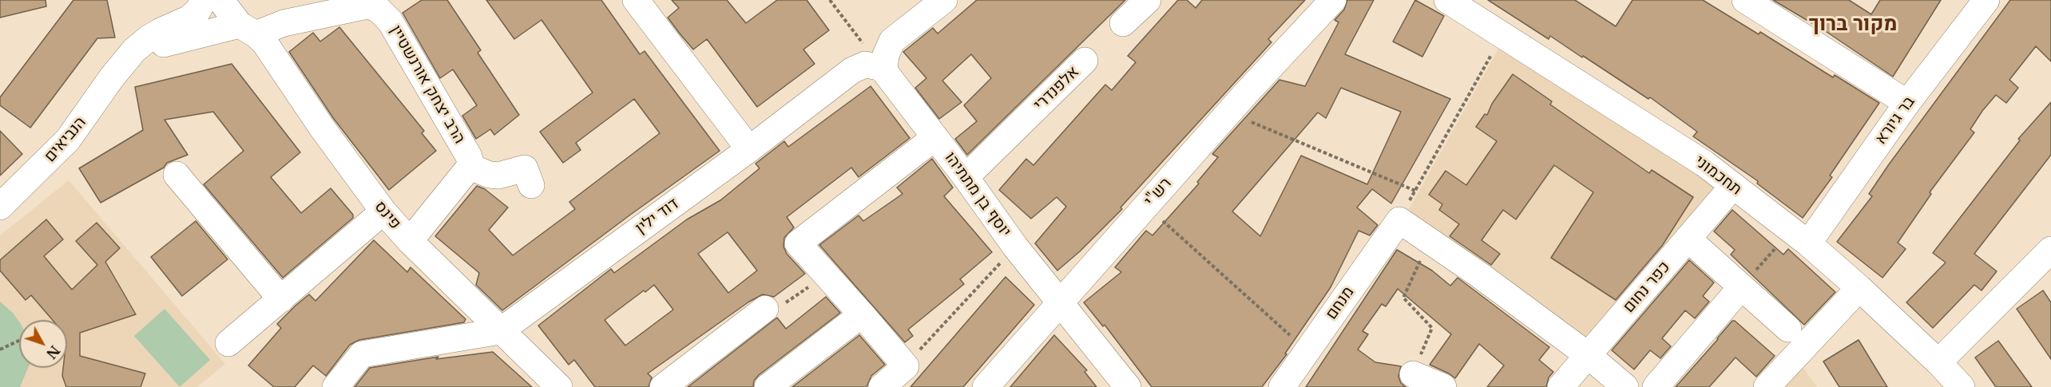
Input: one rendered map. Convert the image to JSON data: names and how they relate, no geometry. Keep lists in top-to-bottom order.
{
  "streets": {
    "street": [
      "הרב יצחק אורנשטיין",
      "אלפנדרי",
      "בר גיורא",
      "הנביאים",
      "תחכמוני",
      "רש\"י",
      "יוסף בן מתתיהו",
      "פינס",
      "דוד ילין",
      "כפר נחום",
      "מנחם"
    ]
  },
  "crossings": [
    ["הרב יצחק אורנשטיין", "הנביאים"],
    ["הרב יצחק אורנשטיין", "פינס"],
    ["אלפנדרי", "יוסף בן מתתיהו"],
    ["בר גיורא", "תחכמוני"],
    ["הנביאים", "פינס"],
    ["תחכמוני", "כפר נחום"],
    ["רש\"י", "יוסף בן מתתיהו"],
    ["יוסף בן מתתיהו", "דוד ילין"],
    ["פינס", "דוד ילין"]
  ],
  "districts": ["מקור ברוך"],
  "north": "bottom right"
}
